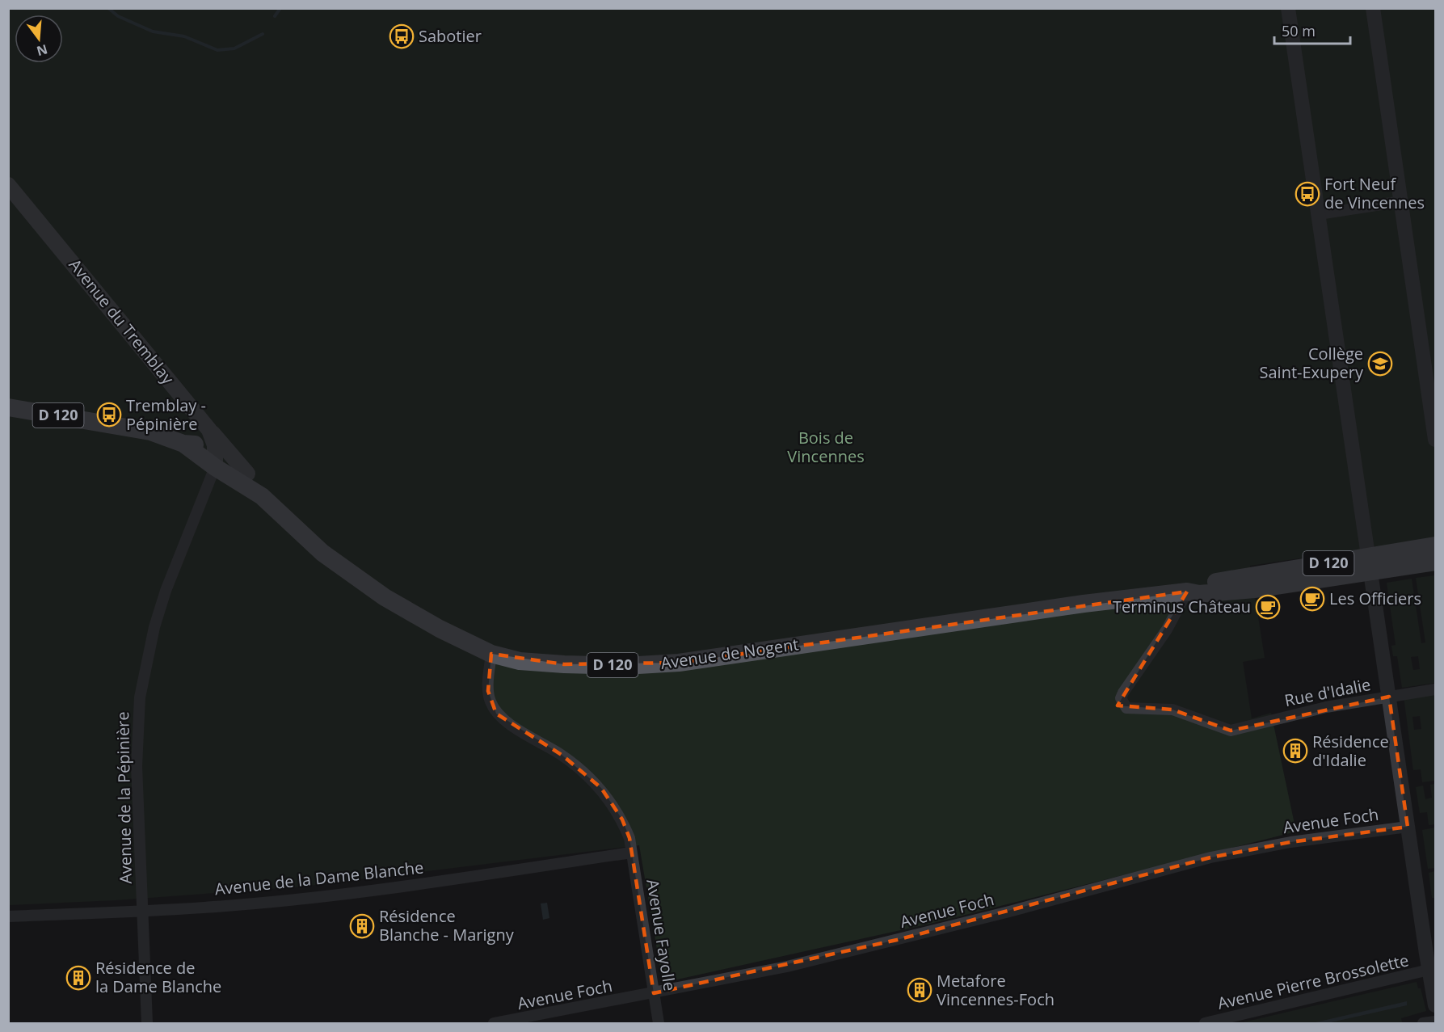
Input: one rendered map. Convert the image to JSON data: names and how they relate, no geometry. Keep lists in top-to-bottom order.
{
  "streets": {
    "main road": ["Avenue du Tremblay", "D 120", "Avenue de Nogent"],
    "street": [
      "Rue d'Idalie",
      "Avenue de la Pépinière",
      "Avenue Foch",
      "Avenue de la Dame Blanche",
      "Avenue Fayolle",
      "Avenue Pierre Brossolette"
    ]
  },
  "crossings": [
    ["Avenue du Tremblay", "Avenue de Nogent"],
    ["Avenue du Tremblay", "Avenue de la Pépinière"],
    ["D 120", "Avenue de Nogent"],
    ["Avenue de Nogent", "Rue d'Idalie"],
    ["Avenue de Nogent", "Avenue de la Pépinière"],
    ["Avenue de Nogent", "Avenue Fayolle"],
    ["Avenue de la Pépinière", "Avenue de la Dame Blanche"],
    ["Avenue Foch", "Avenue Fayolle"],
    ["Avenue de la Dame Blanche", "Avenue Fayolle"]
  ],
  "parks": ["Bois de Vincennes"],
  "places": {
    "bus stop": ["Sabotier", "Fort Neuf de Vincennes", "Tremblay - Pépinière"],
    "school or university": ["Collège Saint-Exupery"],
    "cafe": ["Les Officiers", "Terminus Château"],
    "building": [
      "Résidence d'Idalie",
      "Résidence Blanche - Marigny",
      "Résidence de la Dame Blanche",
      "Metafore Vincennes-Foch"
    ]
  },
  "scale_bar": "50 m",
  "north": "bottom"
}
